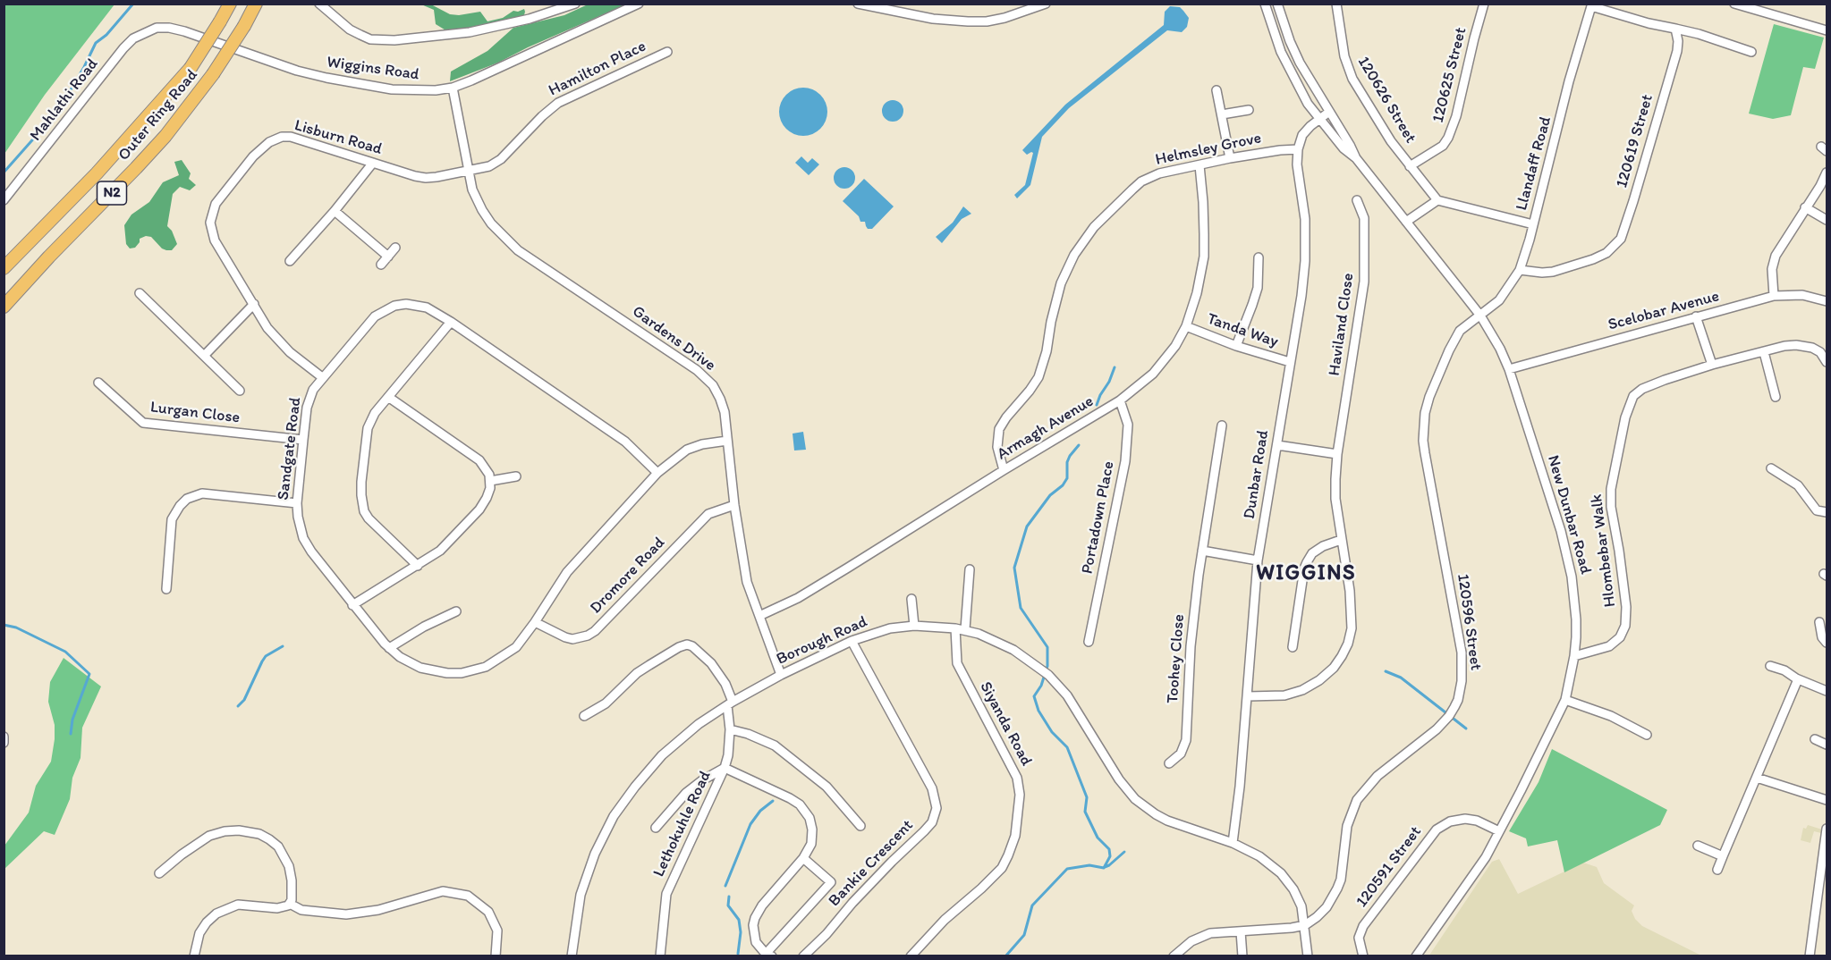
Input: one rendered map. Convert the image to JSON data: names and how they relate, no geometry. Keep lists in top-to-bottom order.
{
  "streets": {
    "highway": ["Outer Ring Road", "N2"],
    "street": [
      "Wiggins Road",
      "Hamilton Place",
      "120625 Street",
      "Mahlathi Road",
      "120626 Street",
      "Lisburn Road",
      "120619 Street",
      "Helmsley Grove",
      "Llandaff Road",
      "Scelobar Avenue",
      "Haviland Close",
      "Tanda Way",
      "Gardens Drive",
      "Lurgan Close",
      "Armagh Avenue",
      "Sandgate Road",
      "Dunbar Road",
      "New Dunbar Road",
      "Portadown Place",
      "Hlombebar Walk",
      "Dromore Road",
      "120596 Street",
      "Borough Road",
      "Toohey Close",
      "Siyanda Road",
      "Lethokuhle Road",
      "Bankie Crescent",
      "120591 Street"
    ]
  },
  "crossings": [
    ["Wiggins Road", "Mahlathi Road"],
    ["Wiggins Road", "Gardens Drive"],
    ["Hamilton Place", "Lisburn Road"],
    ["Hamilton Place", "Gardens Drive"],
    ["120625 Street", "120626 Street"],
    ["Lisburn Road", "Gardens Drive"],
    ["Lisburn Road", "Sandgate Road"],
    ["120619 Street", "Llandaff Road"],
    ["Helmsley Grove", "Armagh Avenue"],
    ["Helmsley Grove", "Dunbar Road"],
    ["Llandaff Road", "New Dunbar Road"],
    ["Llandaff Road", "120596 Street"],
    ["Scelobar Avenue", "New Dunbar Road"],
    ["Haviland Close", "Dunbar Road"],
    ["Tanda Way", "Armagh Avenue"],
    ["Tanda Way", "Dunbar Road"],
    ["Gardens Drive", "Armagh Avenue"],
    ["Gardens Drive", "Sandgate Road"],
    ["Gardens Drive", "Dromore Road"],
    ["Gardens Drive", "Borough Road"],
    ["Lurgan Close", "Sandgate Road"],
    ["Armagh Avenue", "Portadown Place"],
    ["Sandgate Road", "Dromore Road"],
    ["Dunbar Road", "Borough Road"],
    ["New Dunbar Road", "Hlombebar Walk"],
    ["New Dunbar Road", "120596 Street"],
    ["New Dunbar Road", "120591 Street"],
    ["120596 Street", "Borough Road"],
    ["Borough Road", "Siyanda Road"],
    ["Borough Road", "Lethokuhle Road"],
    ["Borough Road", "Bankie Crescent"]
  ],
  "districts": ["WIGGINS"]
}
